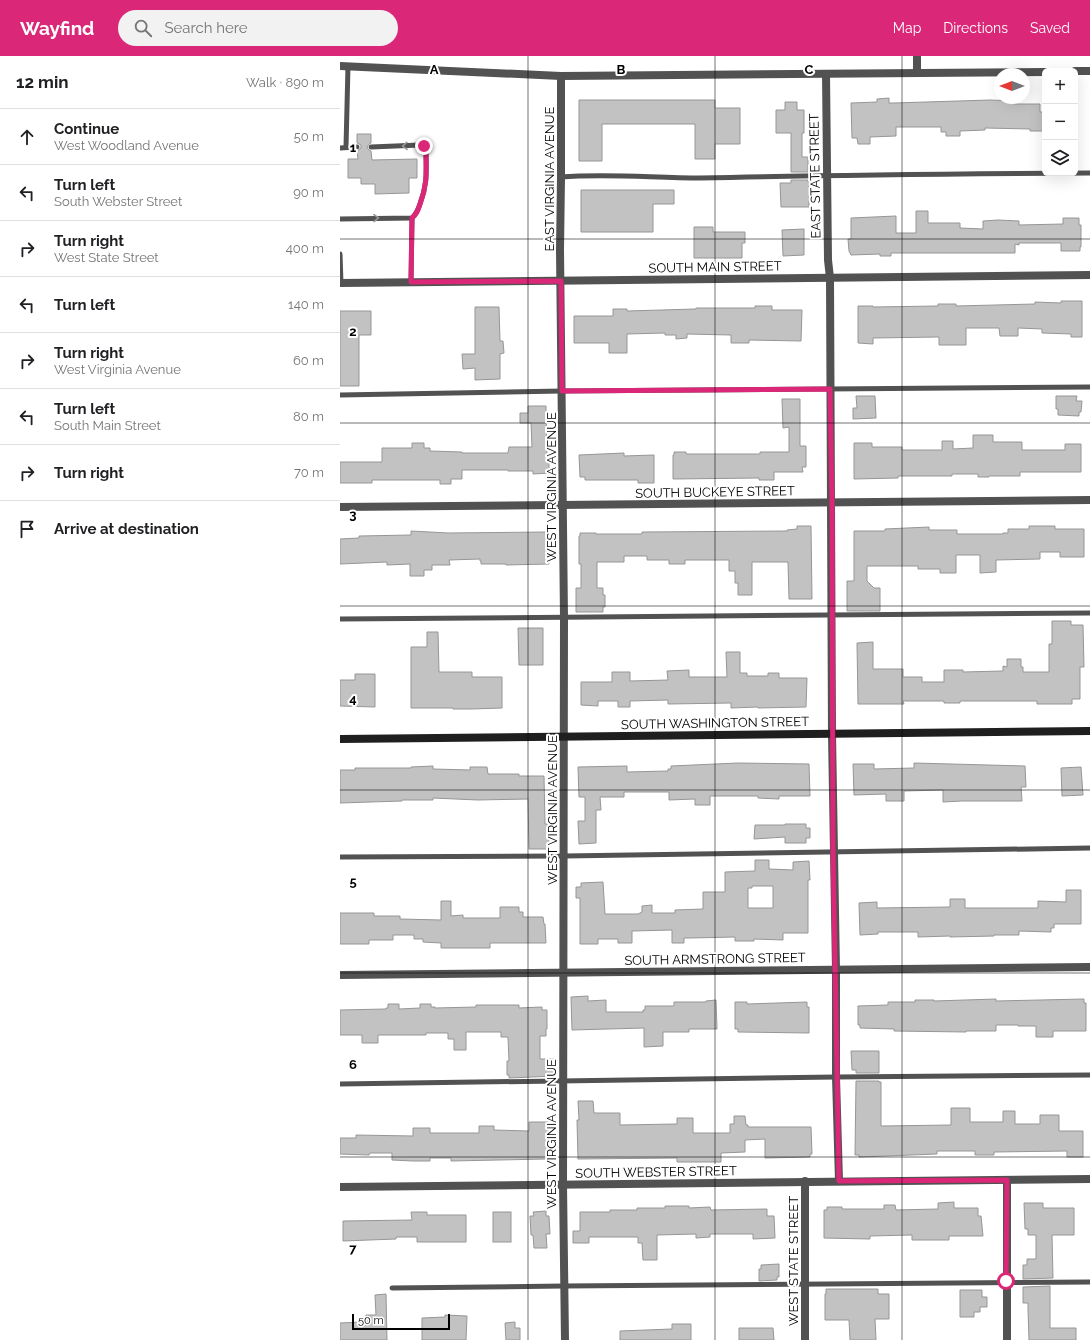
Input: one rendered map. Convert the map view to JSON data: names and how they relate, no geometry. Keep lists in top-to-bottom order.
{
  "streets": {
    "main road": ["SOUTH WASHINGTON STREET"],
    "street": [
      "EAST STATE STREET",
      "EAST VIRGINIA AVENUE",
      "SOUTH MAIN STREET",
      "WEST VIRGINIA AVENUE",
      "SOUTH BUCKEYE STREET",
      "SOUTH ARMSTRONG STREET",
      "SOUTH WEBSTER STREET",
      "WEST STATE STREET"
    ]
  },
  "crossings": [
    ["EAST STATE STREET", "SOUTH MAIN STREET"],
    ["EAST VIRGINIA AVENUE", "SOUTH MAIN STREET"],
    ["EAST VIRGINIA AVENUE", "WEST VIRGINIA AVENUE"],
    ["SOUTH MAIN STREET", "WEST VIRGINIA AVENUE"],
    ["WEST VIRGINIA AVENUE", "SOUTH BUCKEYE STREET"],
    ["WEST VIRGINIA AVENUE", "SOUTH WASHINGTON STREET"],
    ["WEST VIRGINIA AVENUE", "SOUTH ARMSTRONG STREET"],
    ["WEST VIRGINIA AVENUE", "SOUTH WEBSTER STREET"],
    ["SOUTH WEBSTER STREET", "WEST STATE STREET"]
  ],
  "scale_bar": "50 m",
  "north": "left",
  "page": {
    "header": "Wayfind",
    "search": "Search here",
    "nav": ["Map", "Directions", "Saved"],
    "heading": ["12 min", "Walk · 890 m"],
    "map_buttons": ["+", "−"],
    "list": [
      ["Continue", "West Woodland Avenue", "50 m"],
      ["Turn left", "South Webster Street", "90 m"],
      ["Turn right", "West State Street", "400 m"],
      ["Turn left", "140 m"],
      ["Turn right", "West Virginia Avenue", "60 m"],
      ["Turn left", "South Main Street", "80 m"],
      ["Turn right", "70 m"],
      "Arrive at destination"
    ],
    "scale": "50 m"
  },
  "grid": {
    "columns": ["A", "B", "C"],
    "rows": [
      "1",
      "2",
      "3",
      "4",
      "5",
      "6",
      "7"
    ]
  }
}
